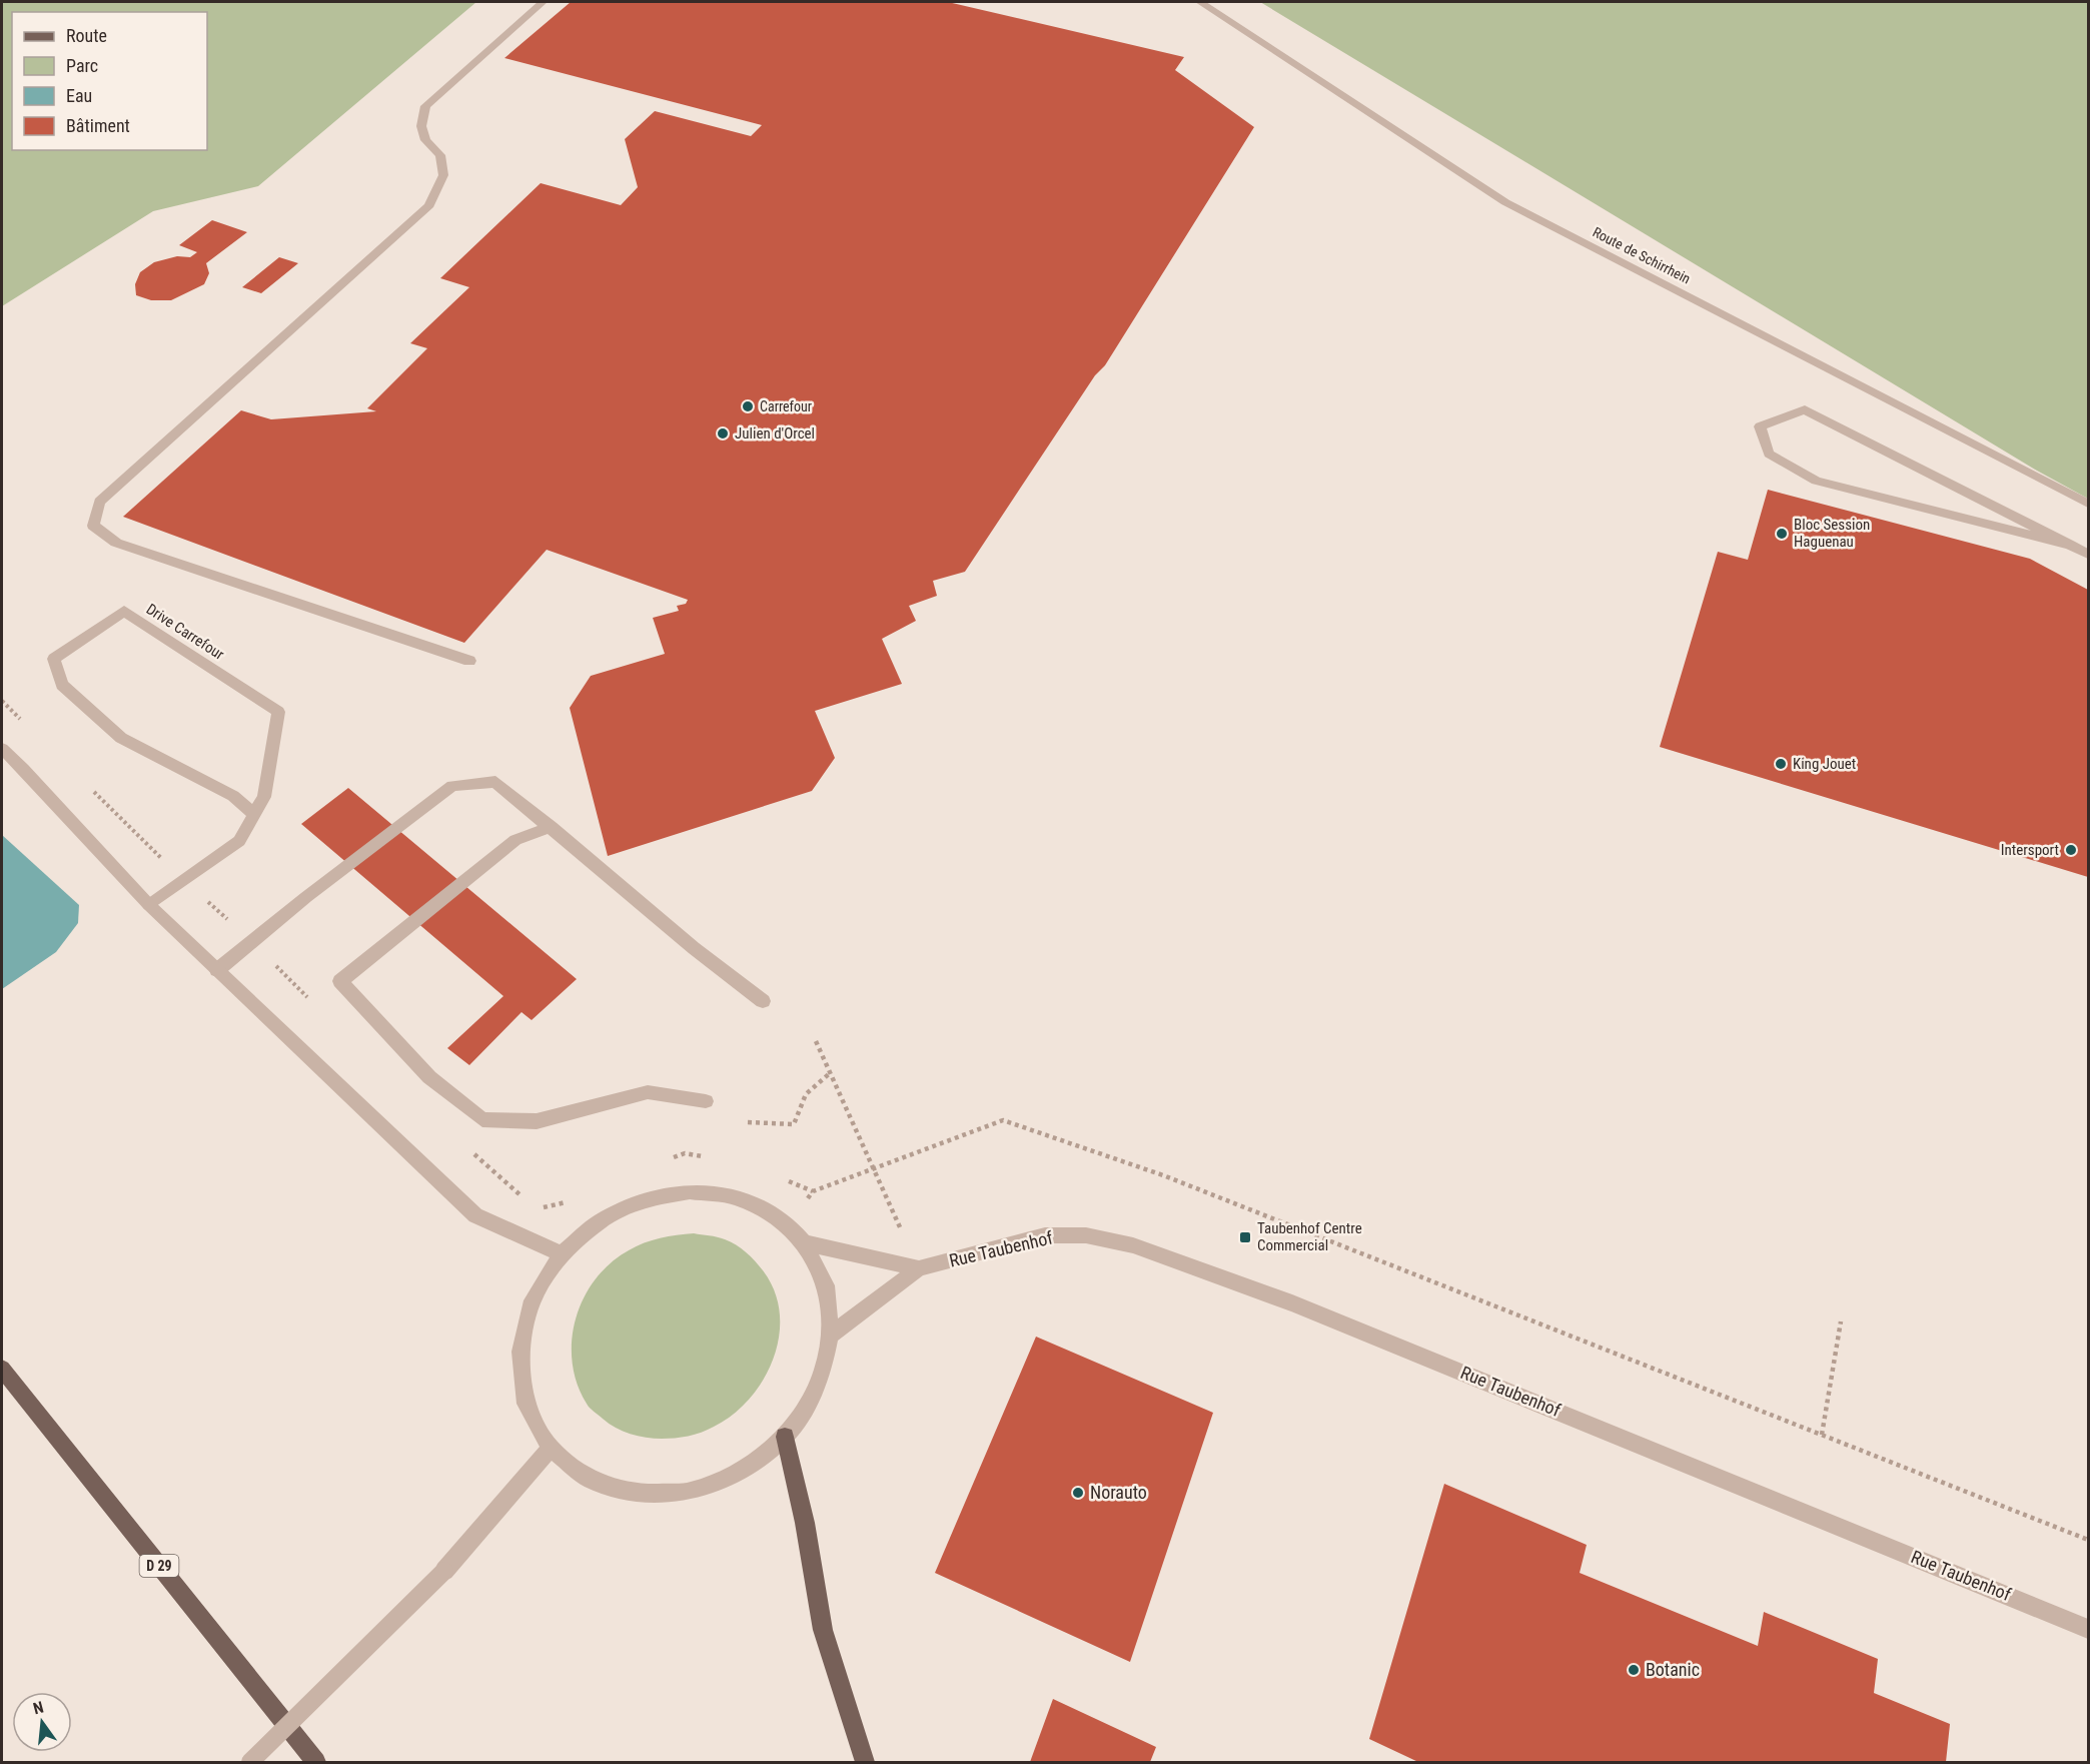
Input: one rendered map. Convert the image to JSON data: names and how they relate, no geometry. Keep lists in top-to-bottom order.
{
  "streets": {
    "main road": ["D 29"],
    "street": ["Route de Schirrhein", "Drive Carrefour", "Rue Taubenhof"]
  },
  "places": {
    "other": [
      "Carrefour",
      "Julien d'Orcel",
      "Bloc Session Haguenau",
      "King Jouet",
      "Intersport",
      "Norauto",
      "Botanic"
    ],
    "transit": ["Taubenhof Centre Commercial"]
  },
  "legend": [
    "Route",
    "Parc",
    "Eau",
    "Bâtiment"
  ],
  "north": "top"
}
